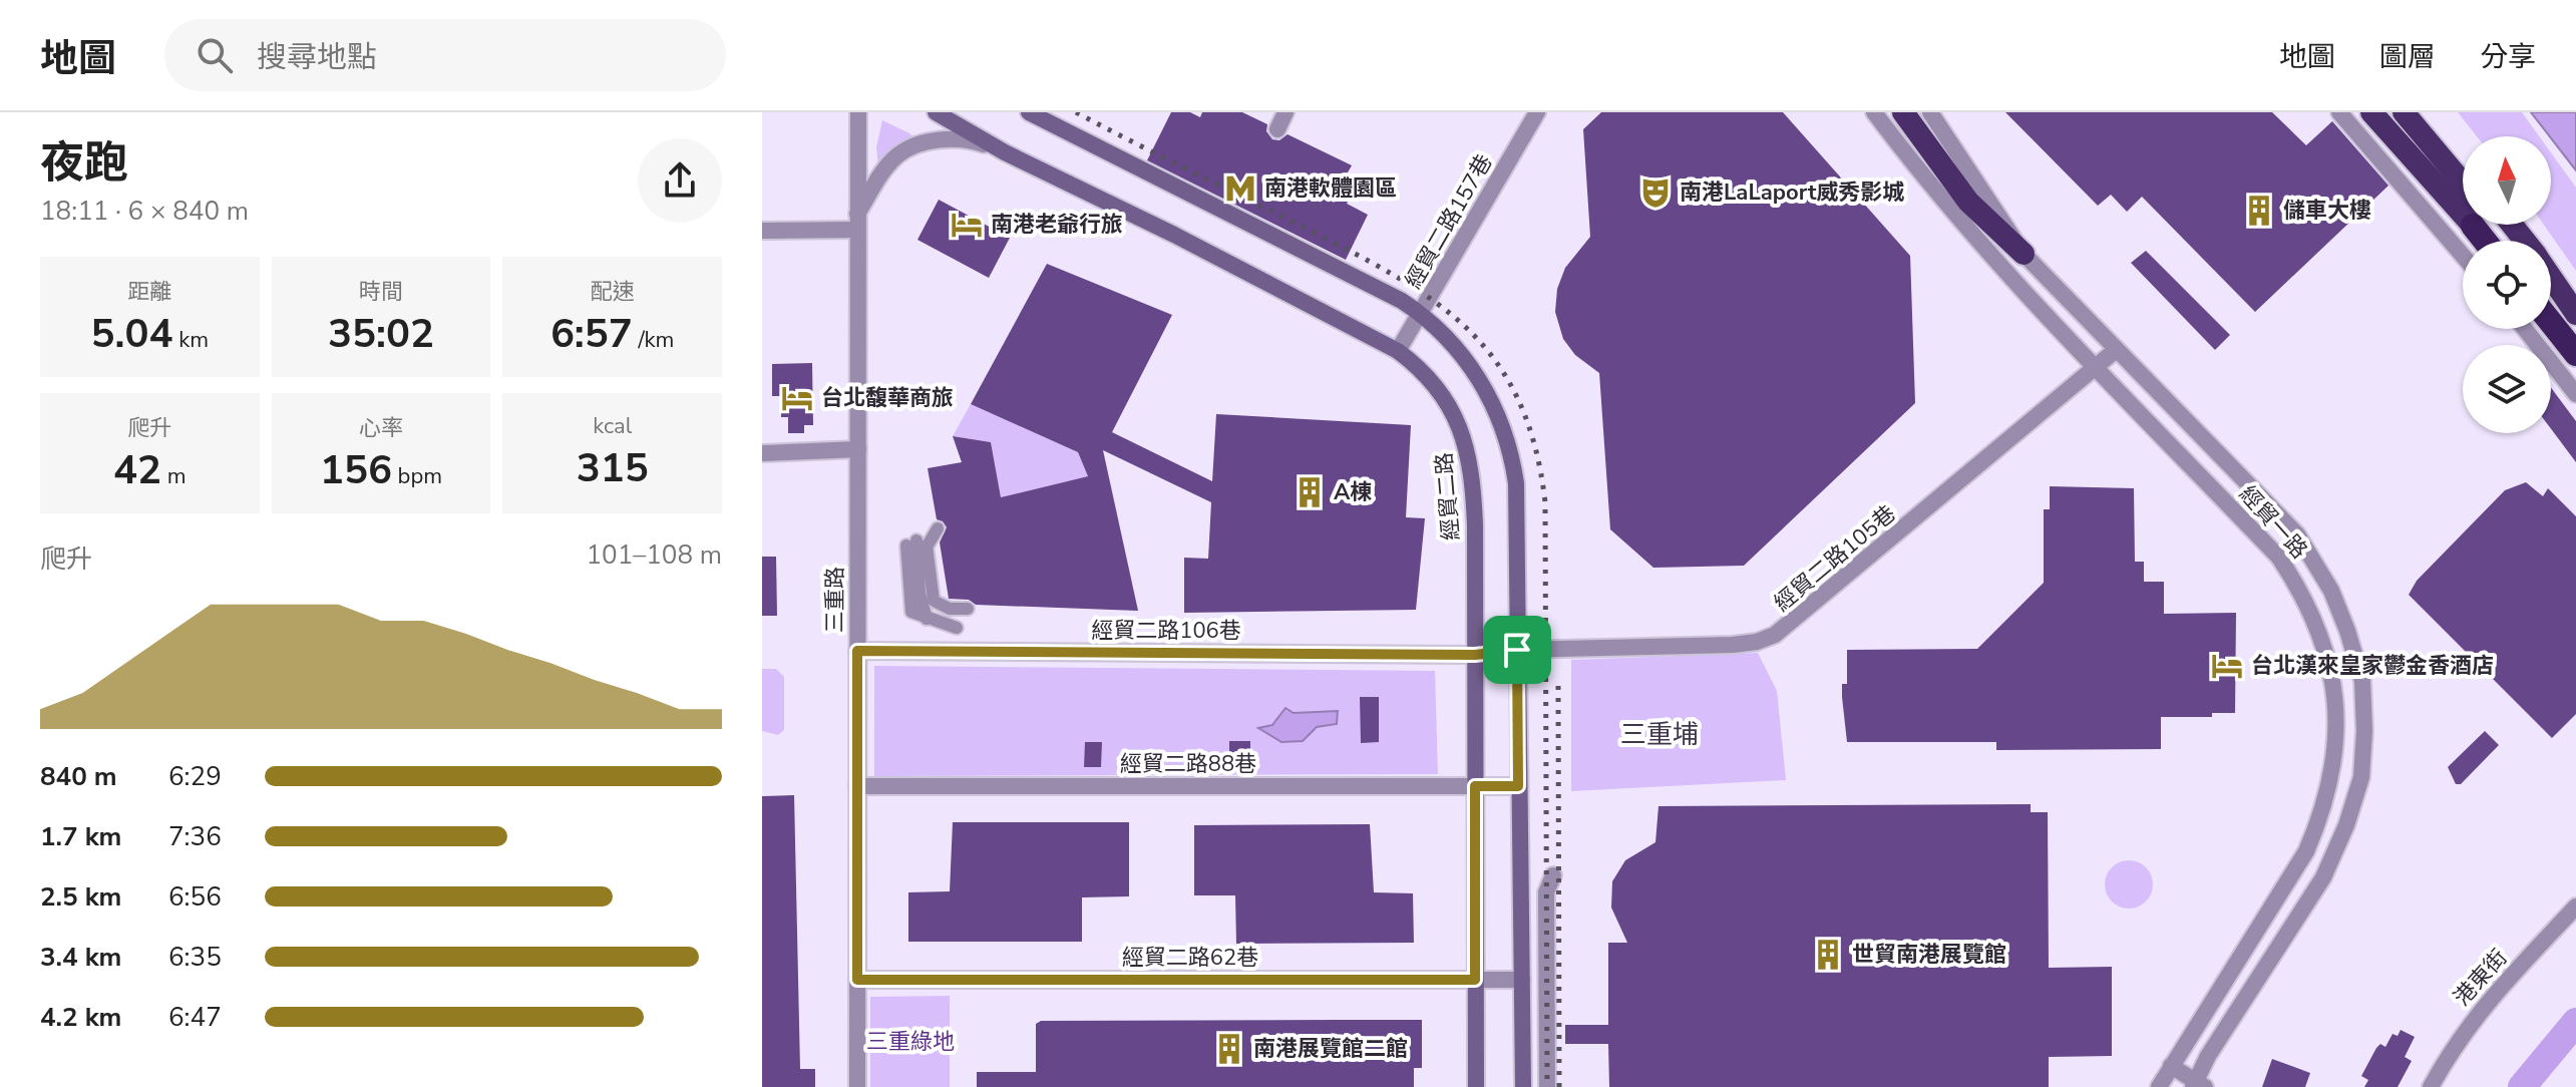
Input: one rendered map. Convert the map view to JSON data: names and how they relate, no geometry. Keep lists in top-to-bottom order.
{
  "streets": {
    "main road": ["經貿二路"],
    "street": [
      "經貿二路157巷",
      "經貿一路",
      "經貿二路105巷",
      "三重路",
      "經貿二路106巷",
      "經貿二路88巷",
      "經貿二路62巷",
      "港東街"
    ]
  },
  "crossings": [
    ["經貿二路157巷", "經貿二路"],
    ["經貿二路", "經貿二路105巷"],
    ["經貿二路", "經貿二路106巷"],
    ["經貿二路", "經貿二路88巷"],
    ["經貿二路", "經貿二路62巷"],
    ["經貿一路", "經貿二路105巷"],
    ["經貿二路105巷", "經貿二路106巷"],
    ["三重路", "經貿二路106巷"],
    ["三重路", "經貿二路88巷"],
    ["三重路", "經貿二路62巷"]
  ],
  "districts": ["三重埔"],
  "parks": ["三重綠地"],
  "places": {
    "metro station": ["南港軟體園區"],
    "theatre": ["南港LaLaport威秀影城"],
    "building": [
      "儲車大樓",
      "A棟",
      "世貿南港展覽館",
      "南港展覽館二館"
    ],
    "hotel": ["南港老爺行旅", "台北馥華商旅", "台北漢來皇家鬱金香酒店"]
  },
  "north": "top",
  "page": {
    "header": "地圖",
    "search": "搜尋地點",
    "nav": ["地圖", "圖層", "分享"],
    "heading": ["夜跑", "18:11 · 6 × 840 m"],
    "stats": [
      ["距離", "5.04 km"],
      ["時間", "35:02"],
      ["配速", "6:57 /km"],
      ["爬升", "42 m"],
      ["心率", "156 bpm"],
      ["kcal", "315"]
    ],
    "chart": ["爬升", "101–108 m"],
    "list": [
      {
        "name": "840 m",
        "note": "6:29"
      },
      {
        "name": "1.7 km",
        "note": "7:36"
      },
      {
        "name": "2.5 km",
        "note": "6:56"
      },
      {
        "name": "3.4 km",
        "note": "6:35"
      },
      {
        "name": "4.2 km",
        "note": "6:47"
      }
    ]
  }
}
